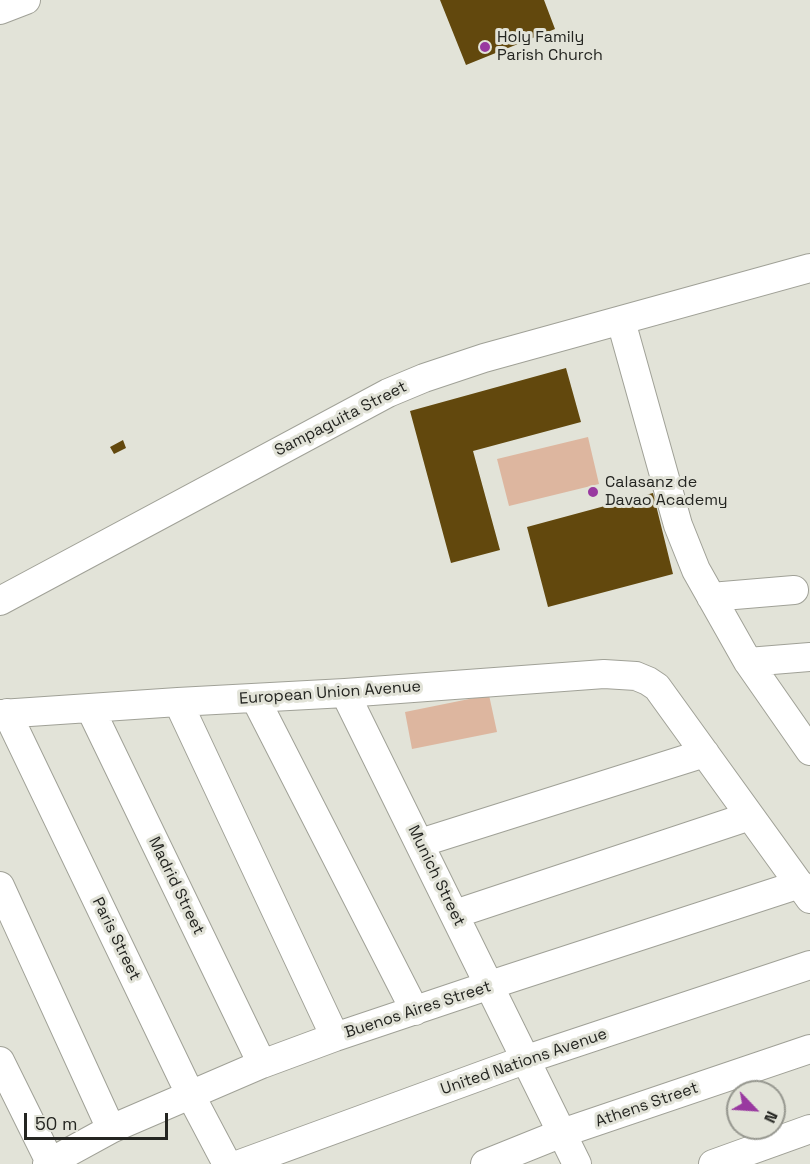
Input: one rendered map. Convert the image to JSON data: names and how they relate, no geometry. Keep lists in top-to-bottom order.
{
  "streets": {
    "street": [
      "Sampaguita Street",
      "European Union Avenue",
      "Munich Street",
      "Madrid Street",
      "Paris Street",
      "Buenos Aires Street",
      "United Nations Avenue",
      "Athens Street"
    ]
  },
  "crossings": [
    ["European Union Avenue", "Munich Street"],
    ["European Union Avenue", "Madrid Street"],
    ["European Union Avenue", "Paris Street"],
    ["Munich Street", "Buenos Aires Street"],
    ["Munich Street", "United Nations Avenue"],
    ["Munich Street", "Athens Street"],
    ["Madrid Street", "Buenos Aires Street"],
    ["Paris Street", "Buenos Aires Street"]
  ],
  "places": ["Holy Family Parish Church", "Calasanz de Davao Academy"],
  "scale_bar": "50 m",
  "north": "bottom right"
}
